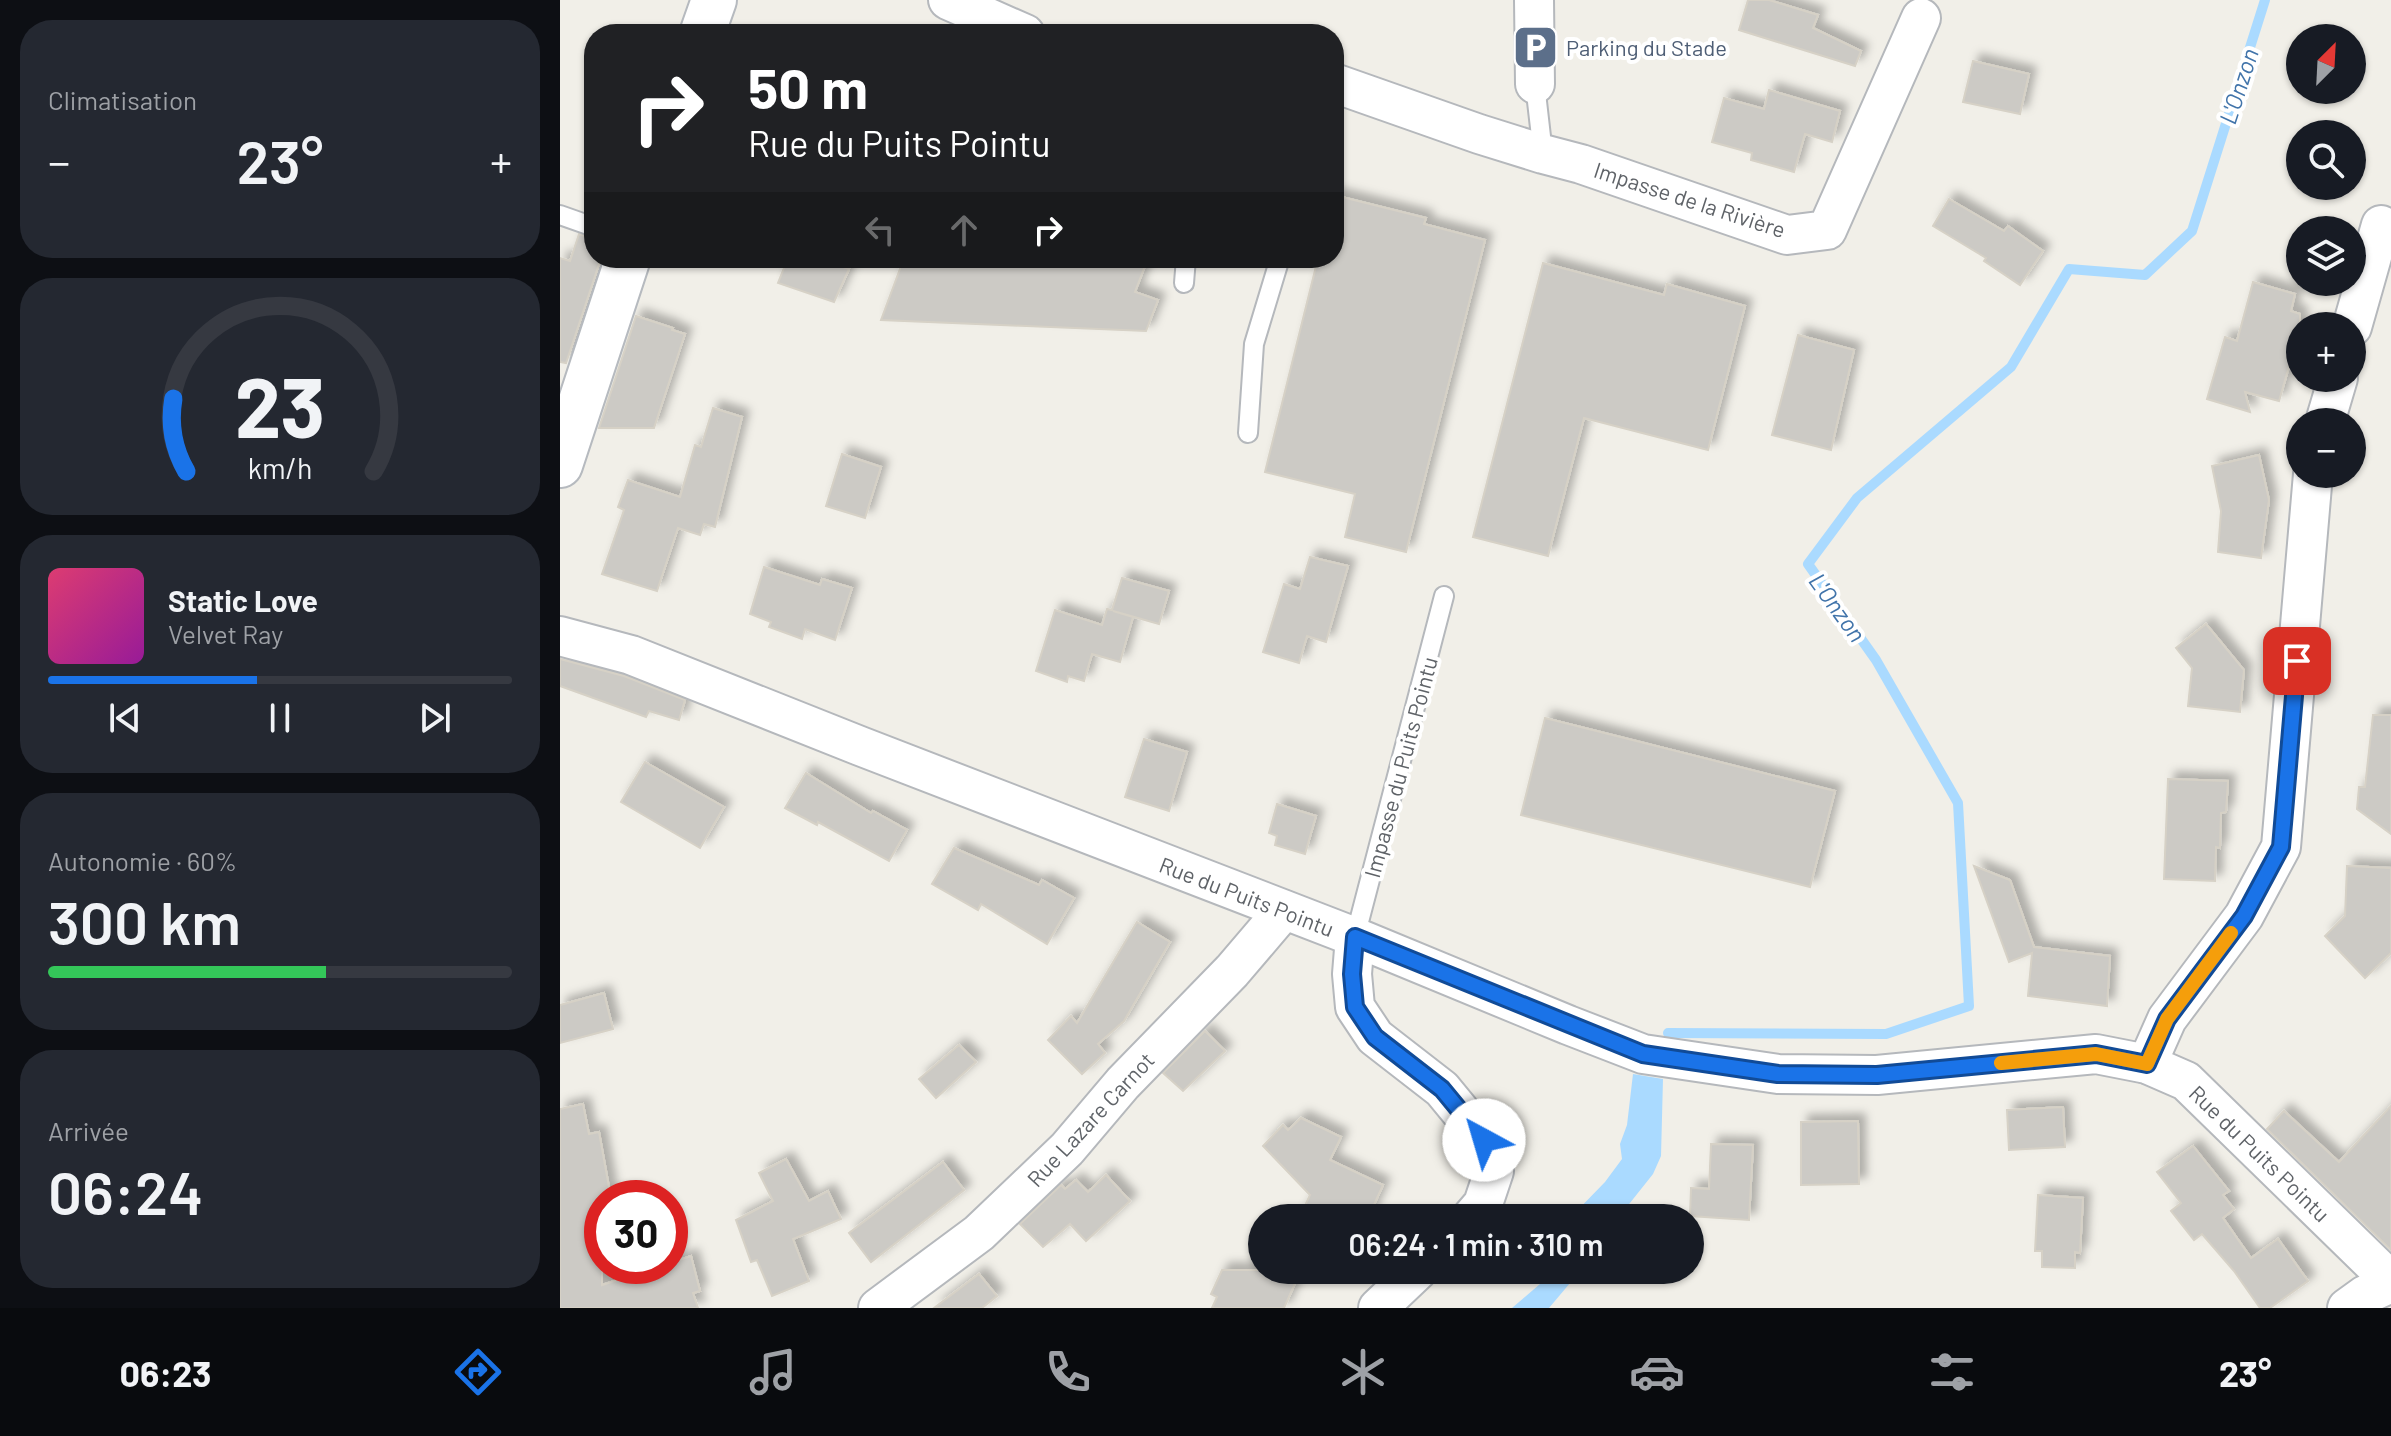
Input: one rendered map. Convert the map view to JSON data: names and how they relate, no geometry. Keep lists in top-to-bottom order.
{
  "streets": {
    "street": ["Impasse de la Rivière", "Rue du Puits Pointu", "Rue Lazare Carnot"],
    "lane": ["Impasse du Puits Pointu"]
  },
  "crossings": [
    ["Impasse du Puits Pointu", "Rue du Puits Pointu"],
    ["Rue du Puits Pointu", "Rue Lazare Carnot"]
  ],
  "water": ["L'Onzon"],
  "places": {
    "parking": ["Parking du Stade"]
  },
  "north": "top right",
  "page": {
    "tile": [
      "Climatisation",
      ["Autonomie · 60%", "300 km"],
      ["Arrivée", "06:24"]
    ],
    "map_buttons": ["+", "−"],
    "turn": ["50 m", "Rue du Puits Pointu"],
    "heat": ["−", "23°", "+"],
    "song": ["Static Love", "Velvet Ray"],
    "limit": "30",
    "trip": "06:24 · 1 min · 310 m",
    "tabs": ["06:23", "23°"],
    "gauge": ["23", "km/h"]
  }
}
